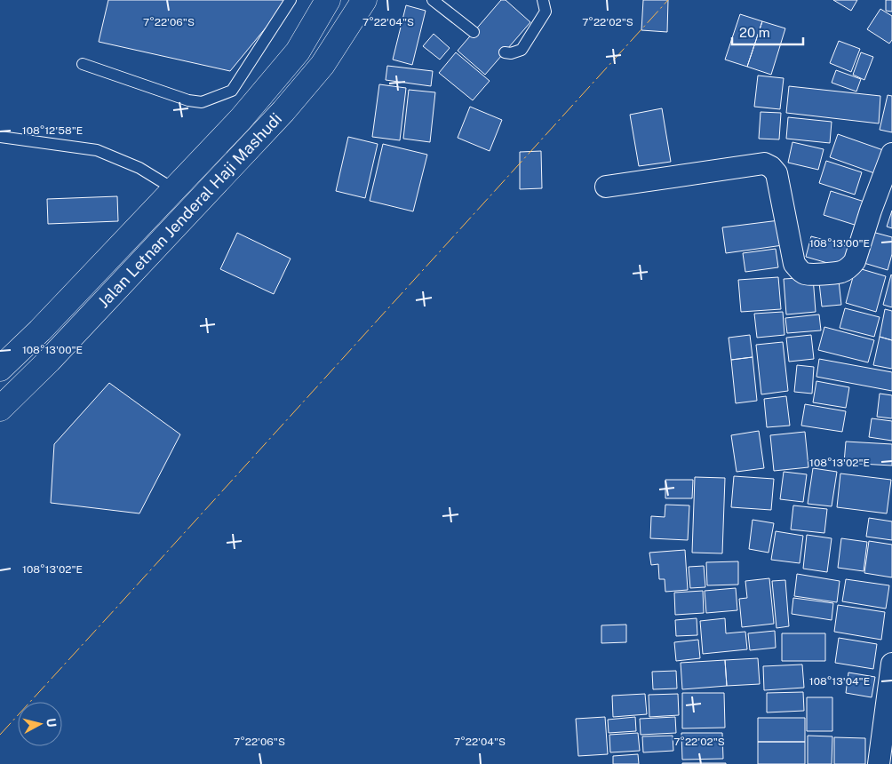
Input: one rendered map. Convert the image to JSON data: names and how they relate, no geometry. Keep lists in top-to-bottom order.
{
  "streets": {
    "main road": ["Jalan Letnan Jenderal Haji Mashudi"]
  },
  "scale_bar": "20 m",
  "north": "right",
  "coordinates": [
    "7°22'04\"S",
    "7°22'02\"S",
    "7°22'06\"S",
    "108°12'58\"E",
    "108°13'00\"E",
    "108°13'02\"E",
    "108°13'04\"E"
  ]
}
